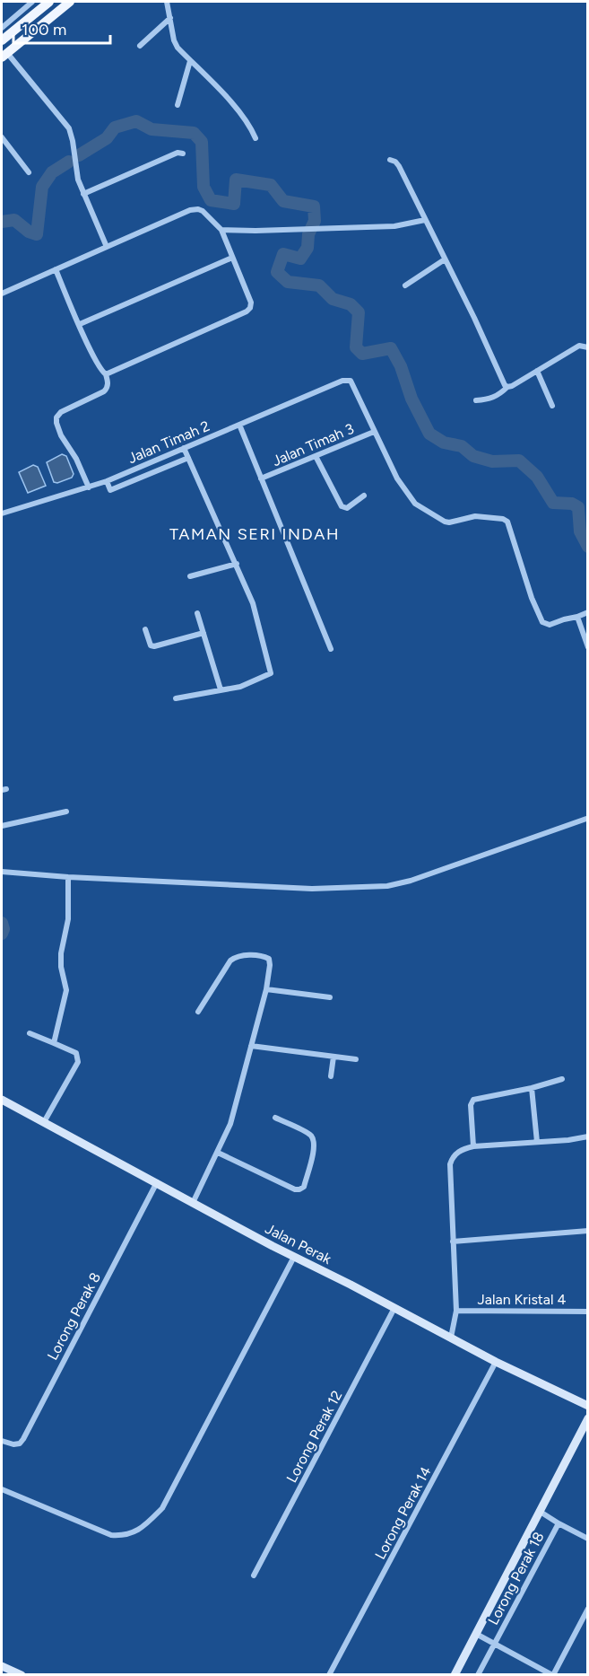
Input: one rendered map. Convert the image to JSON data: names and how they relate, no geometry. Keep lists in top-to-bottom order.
{
  "streets": {
    "street": [
      "Jalan Timah 2",
      "Jalan Timah 3",
      "Jalan Perak",
      "Jalan Kristal 4",
      "Lorong Perak 8",
      "Lorong Perak 12",
      "Lorong Perak 14",
      "Lorong Perak 18"
    ]
  },
  "crossings": [
    ["Jalan Timah 2", "Jalan Timah 3"],
    ["Jalan Perak", "Lorong Perak 8"],
    ["Jalan Perak", "Lorong Perak 12"],
    ["Jalan Perak", "Lorong Perak 14"]
  ],
  "districts": ["TAMAN SERI INDAH"],
  "scale_bar": "100 m"
}
